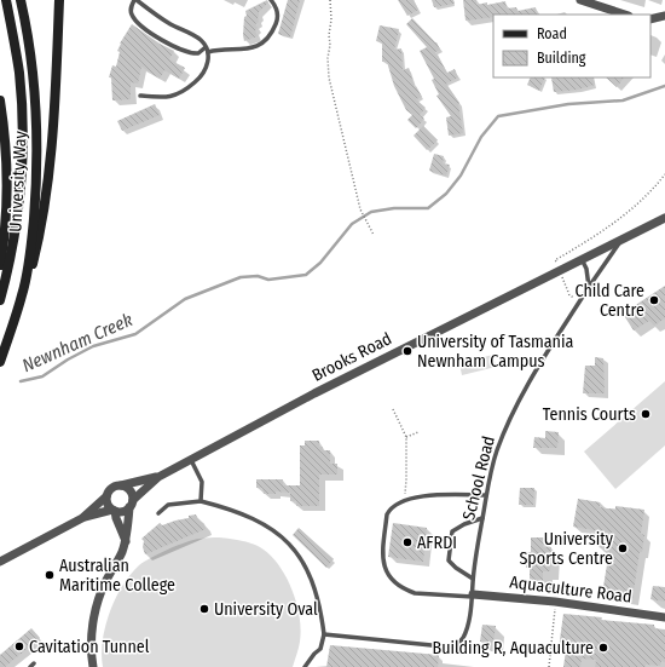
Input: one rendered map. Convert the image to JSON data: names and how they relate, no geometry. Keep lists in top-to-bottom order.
{
  "streets": {
    "main road": ["University Way"],
    "street": ["Brooks Road", "Aquaculture Road"],
    "lane": ["School Road"]
  },
  "crossings": [
    ["Brooks Road", "School Road"],
    ["School Road", "Aquaculture Road"]
  ],
  "water": ["Newnham Creek"],
  "places": [
    "Child Care Centre",
    "University of Tasmania Newnham Campus",
    "Tennis Courts",
    "AFRDI",
    "University Sports Centre",
    "Australian Maritime College",
    "University Oval",
    "Cavitation Tunnel",
    "Building R, Aquaculture"
  ],
  "legend": ["Road", "Building"]
}
